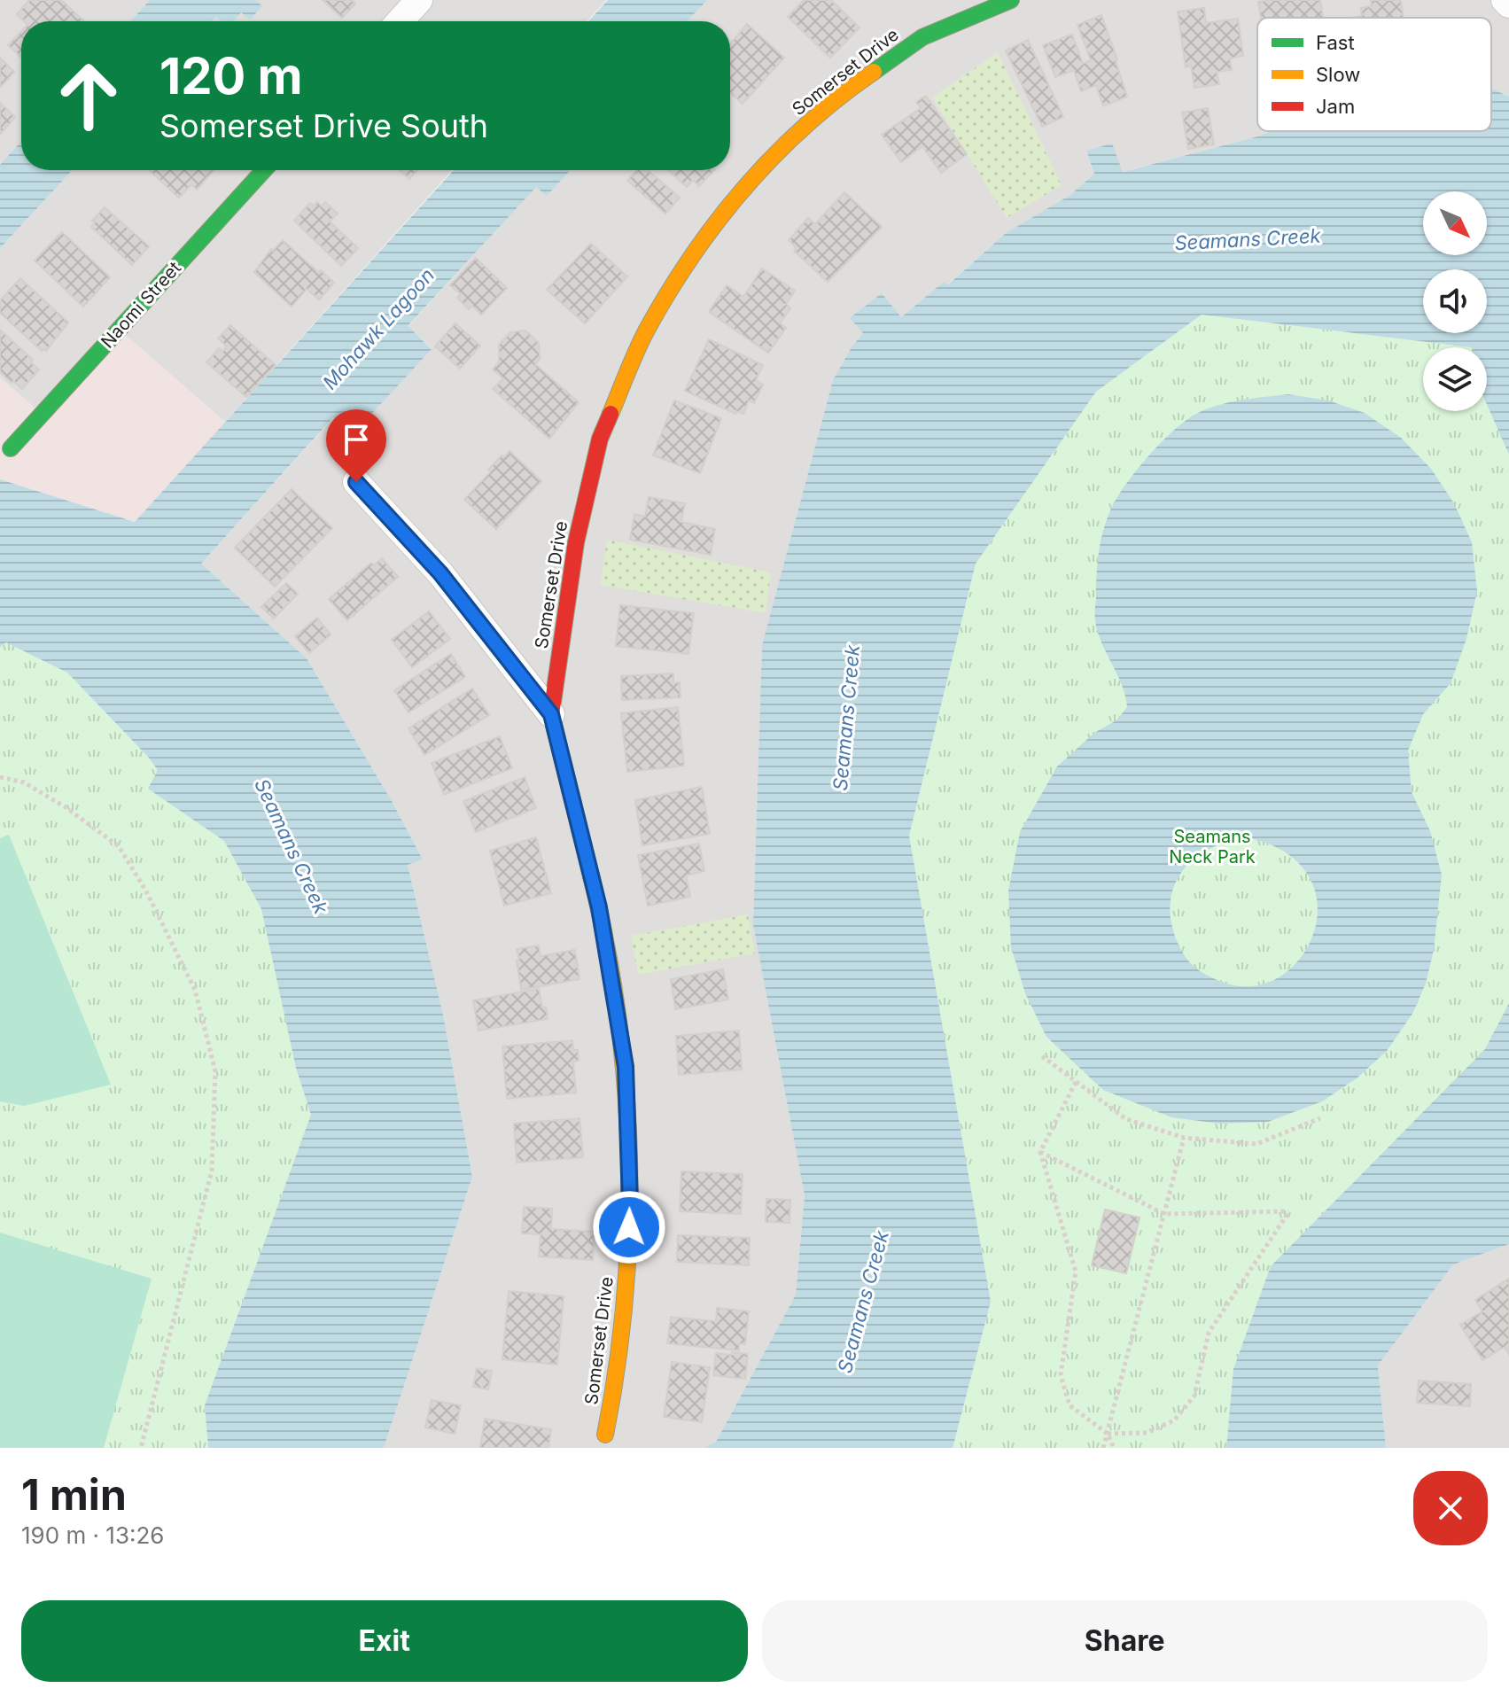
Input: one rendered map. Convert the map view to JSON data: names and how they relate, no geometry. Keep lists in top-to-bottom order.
{
  "streets": {
    "street": ["Somerset Drive", "Naomi Street"]
  },
  "water": ["Seamans Creek", "Mohawk Lagoon"],
  "parks": ["Seamans Neck Park"],
  "legend": ["Fast", "Slow", "Jam"],
  "north": "bottom right",
  "page": {
    "turn": ["120 m", "Somerset Drive South"],
    "heading": ["1 min", "190 m · 13:26"],
    "buttons": ["Exit", "Share"]
  }
}
